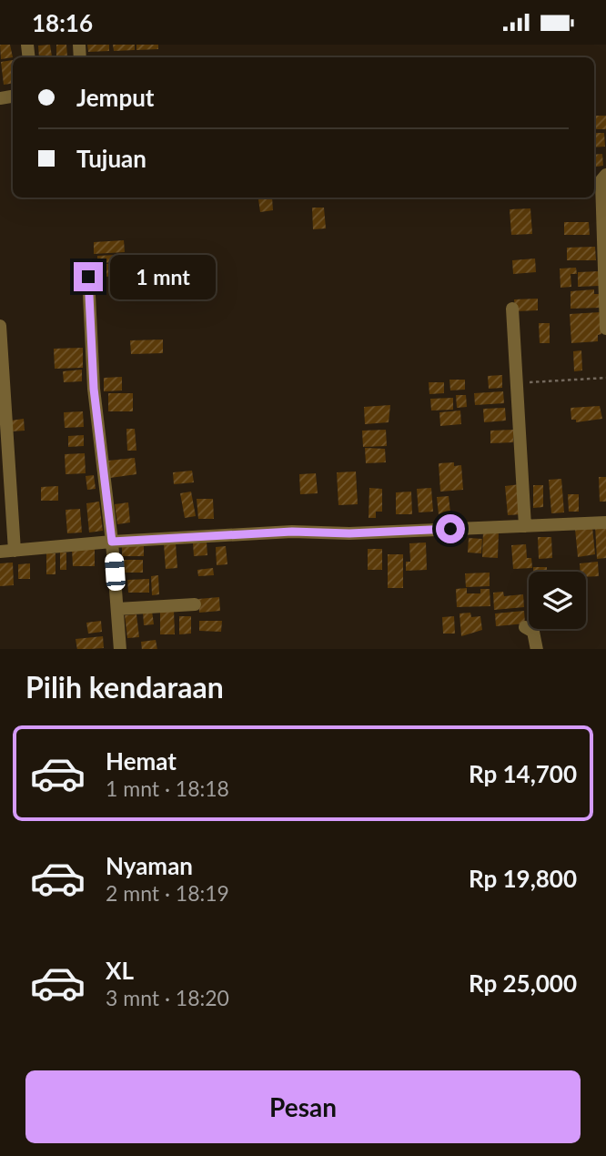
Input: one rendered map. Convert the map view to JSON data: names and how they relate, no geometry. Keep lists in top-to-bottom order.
{
  "page": {
    "status": "18:16",
    "banner": ["Jemput", "Tujuan"],
    "bubble": "1 mnt",
    "heading": "Pilih kendaraan",
    "list": [
      {
        "name": "Hemat",
        "note": "1 mnt · 18:18",
        "value": "Rp 14,700"
      },
      {
        "name": "Nyaman",
        "note": "2 mnt · 18:19",
        "value": "Rp 19,800"
      },
      {
        "name": "XL",
        "note": "3 mnt · 18:20",
        "value": "Rp 25,000"
      }
    ],
    "buttons": "Pesan"
  }
}
